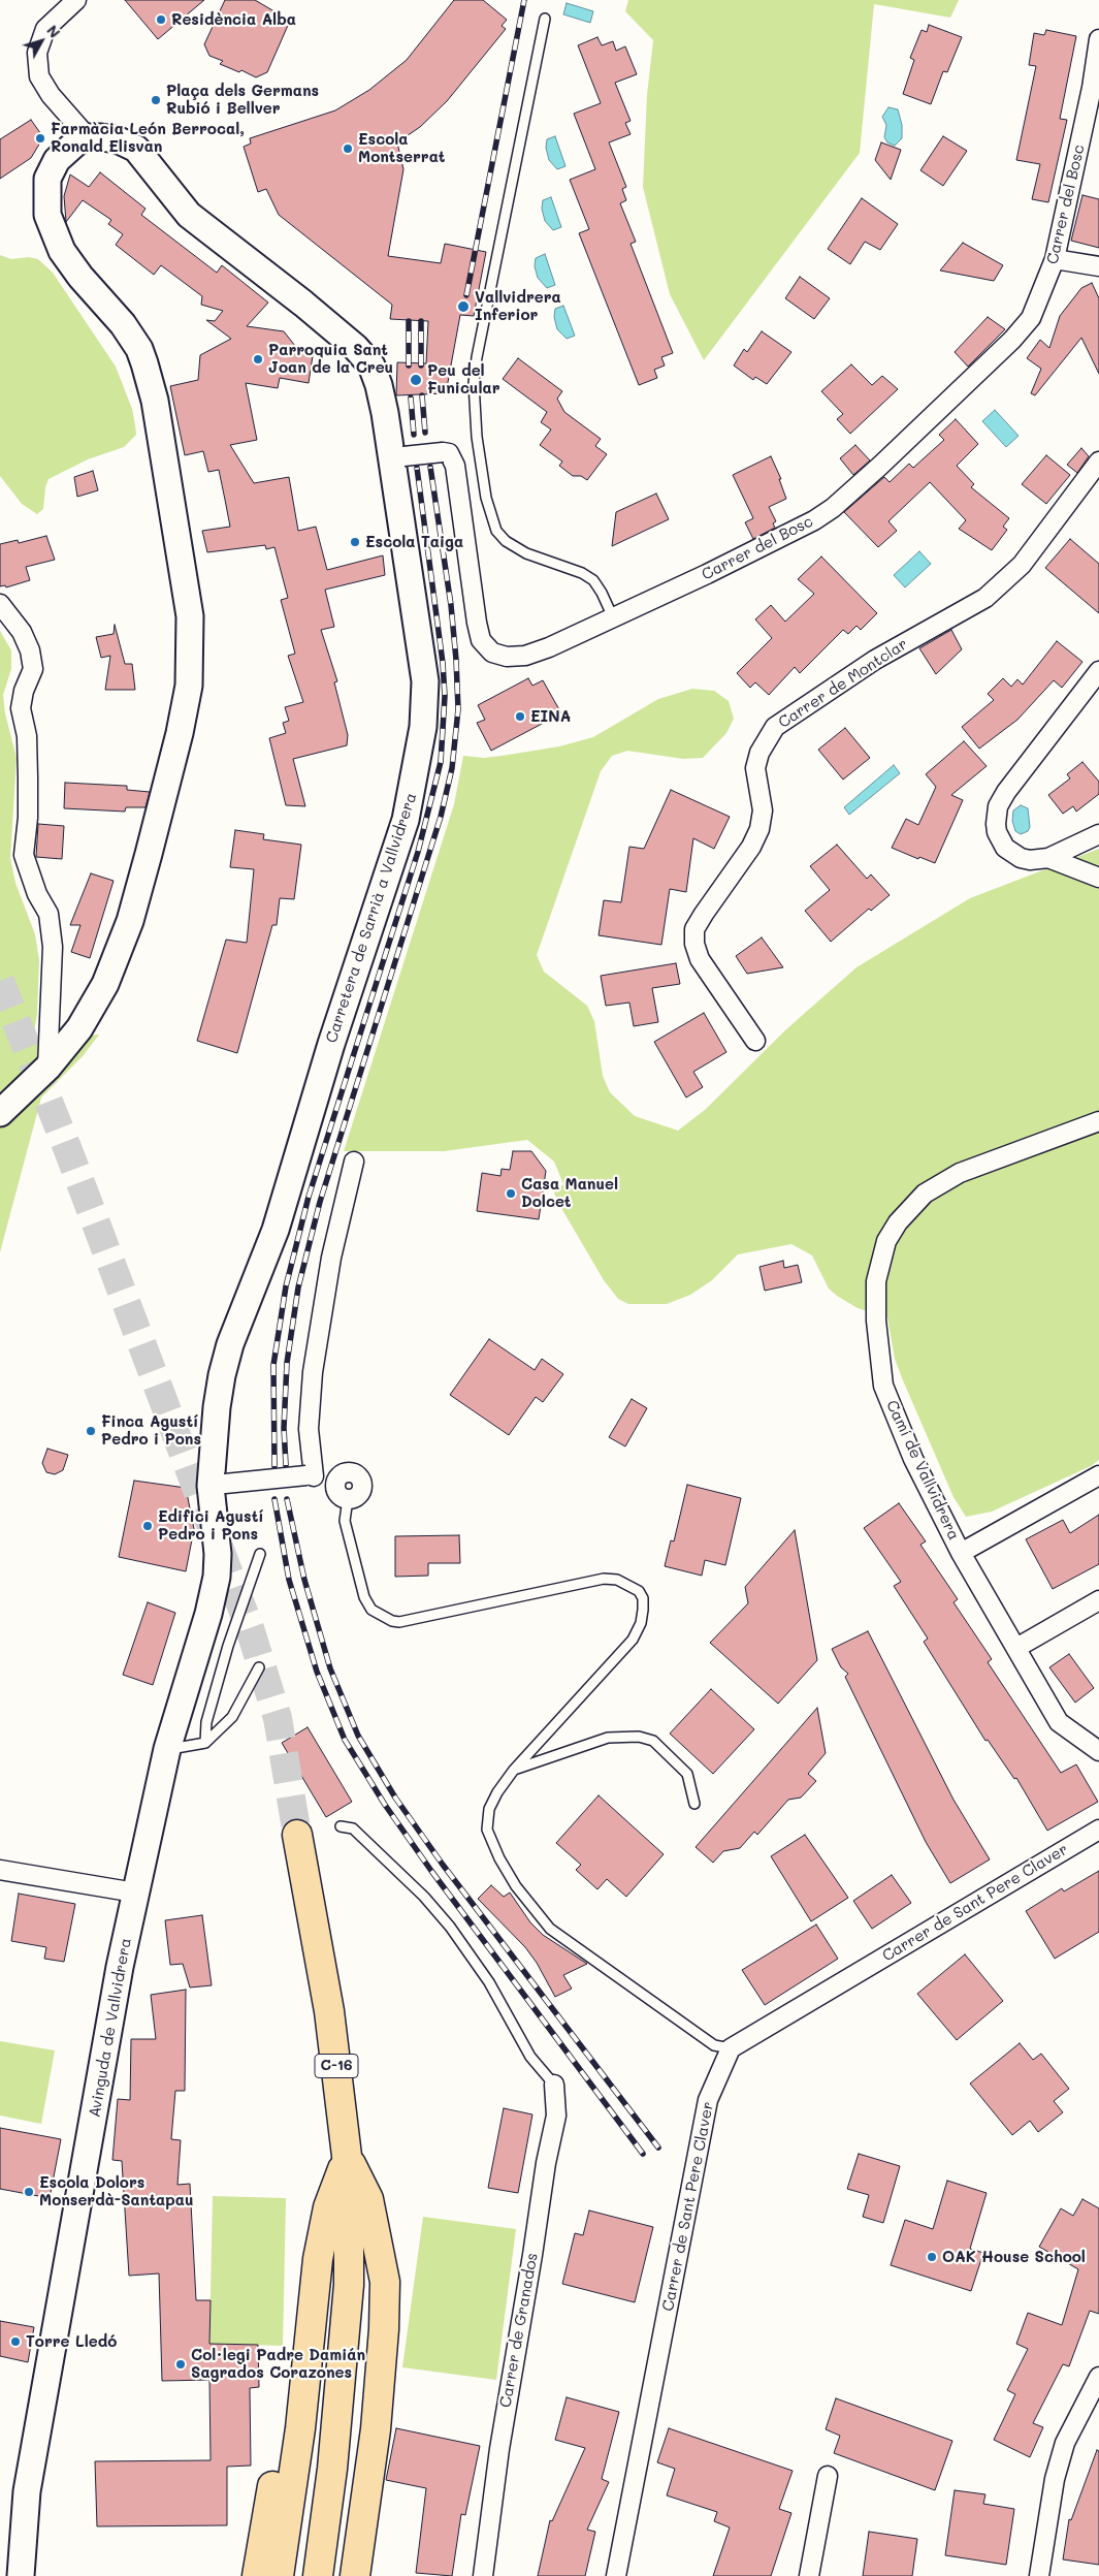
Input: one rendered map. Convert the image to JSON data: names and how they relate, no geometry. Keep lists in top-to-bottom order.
{
  "streets": {
    "highway": ["C-16"],
    "main road": ["Carretera de Sarrià a Vallvidrera", "Avinguda de Vallvidrera"],
    "street": [
      "Carrer del Bosc",
      "Carrer de Montclar",
      "Camí de Vallvidrera",
      "Carrer de Sant Pere Claver",
      "Carrer de Granados"
    ]
  },
  "crossings": [
    ["Carrer del Bosc", "Carretera de Sarrià a Vallvidrera"],
    ["Carretera de Sarrià a Vallvidrera", "Avinguda de Vallvidrera"]
  ],
  "places": [
    "Residència Alba",
    "Plaça dels Germans Rubió i Bellver",
    "Farmàcia León Berrocal, Ronald Elisvan",
    "Escola Montserrat",
    "Vallvidrera Inferior",
    "Parroquia Sant Joan de la Creu",
    "Peu del Funicular",
    "Escola Taiga",
    "EINA",
    "Casa Manuel Dolcet",
    "Finca Agustí Pedro i Pons",
    "Edifici Agustí Pedro i Pons",
    "Escola Dolors Monserdà-Santapau",
    "OAK House School",
    "Torre Lledó",
    "Col·legi Padre Damián Sagrados Corazones"
  ],
  "north": "top right"
}
